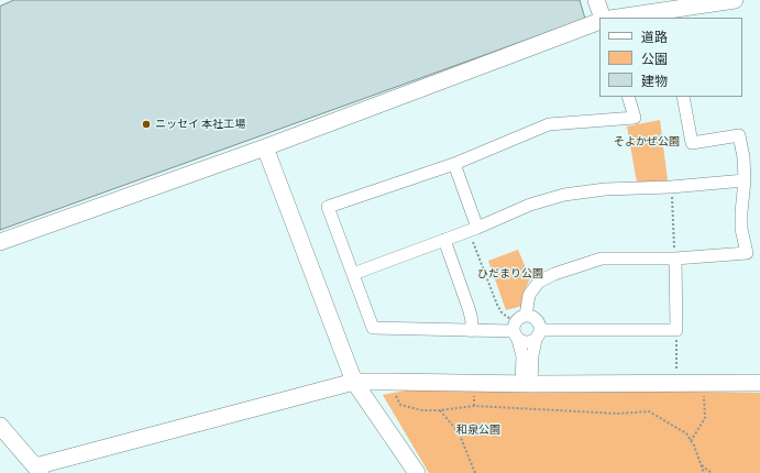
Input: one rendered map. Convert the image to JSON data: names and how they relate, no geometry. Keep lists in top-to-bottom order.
{
  "parks": ["そよかぜ公園", "ひだまり公園", "和泉公園"],
  "places": ["ニッセイ 本社工場"],
  "legend": ["道路", "公園", "建物"]
}
